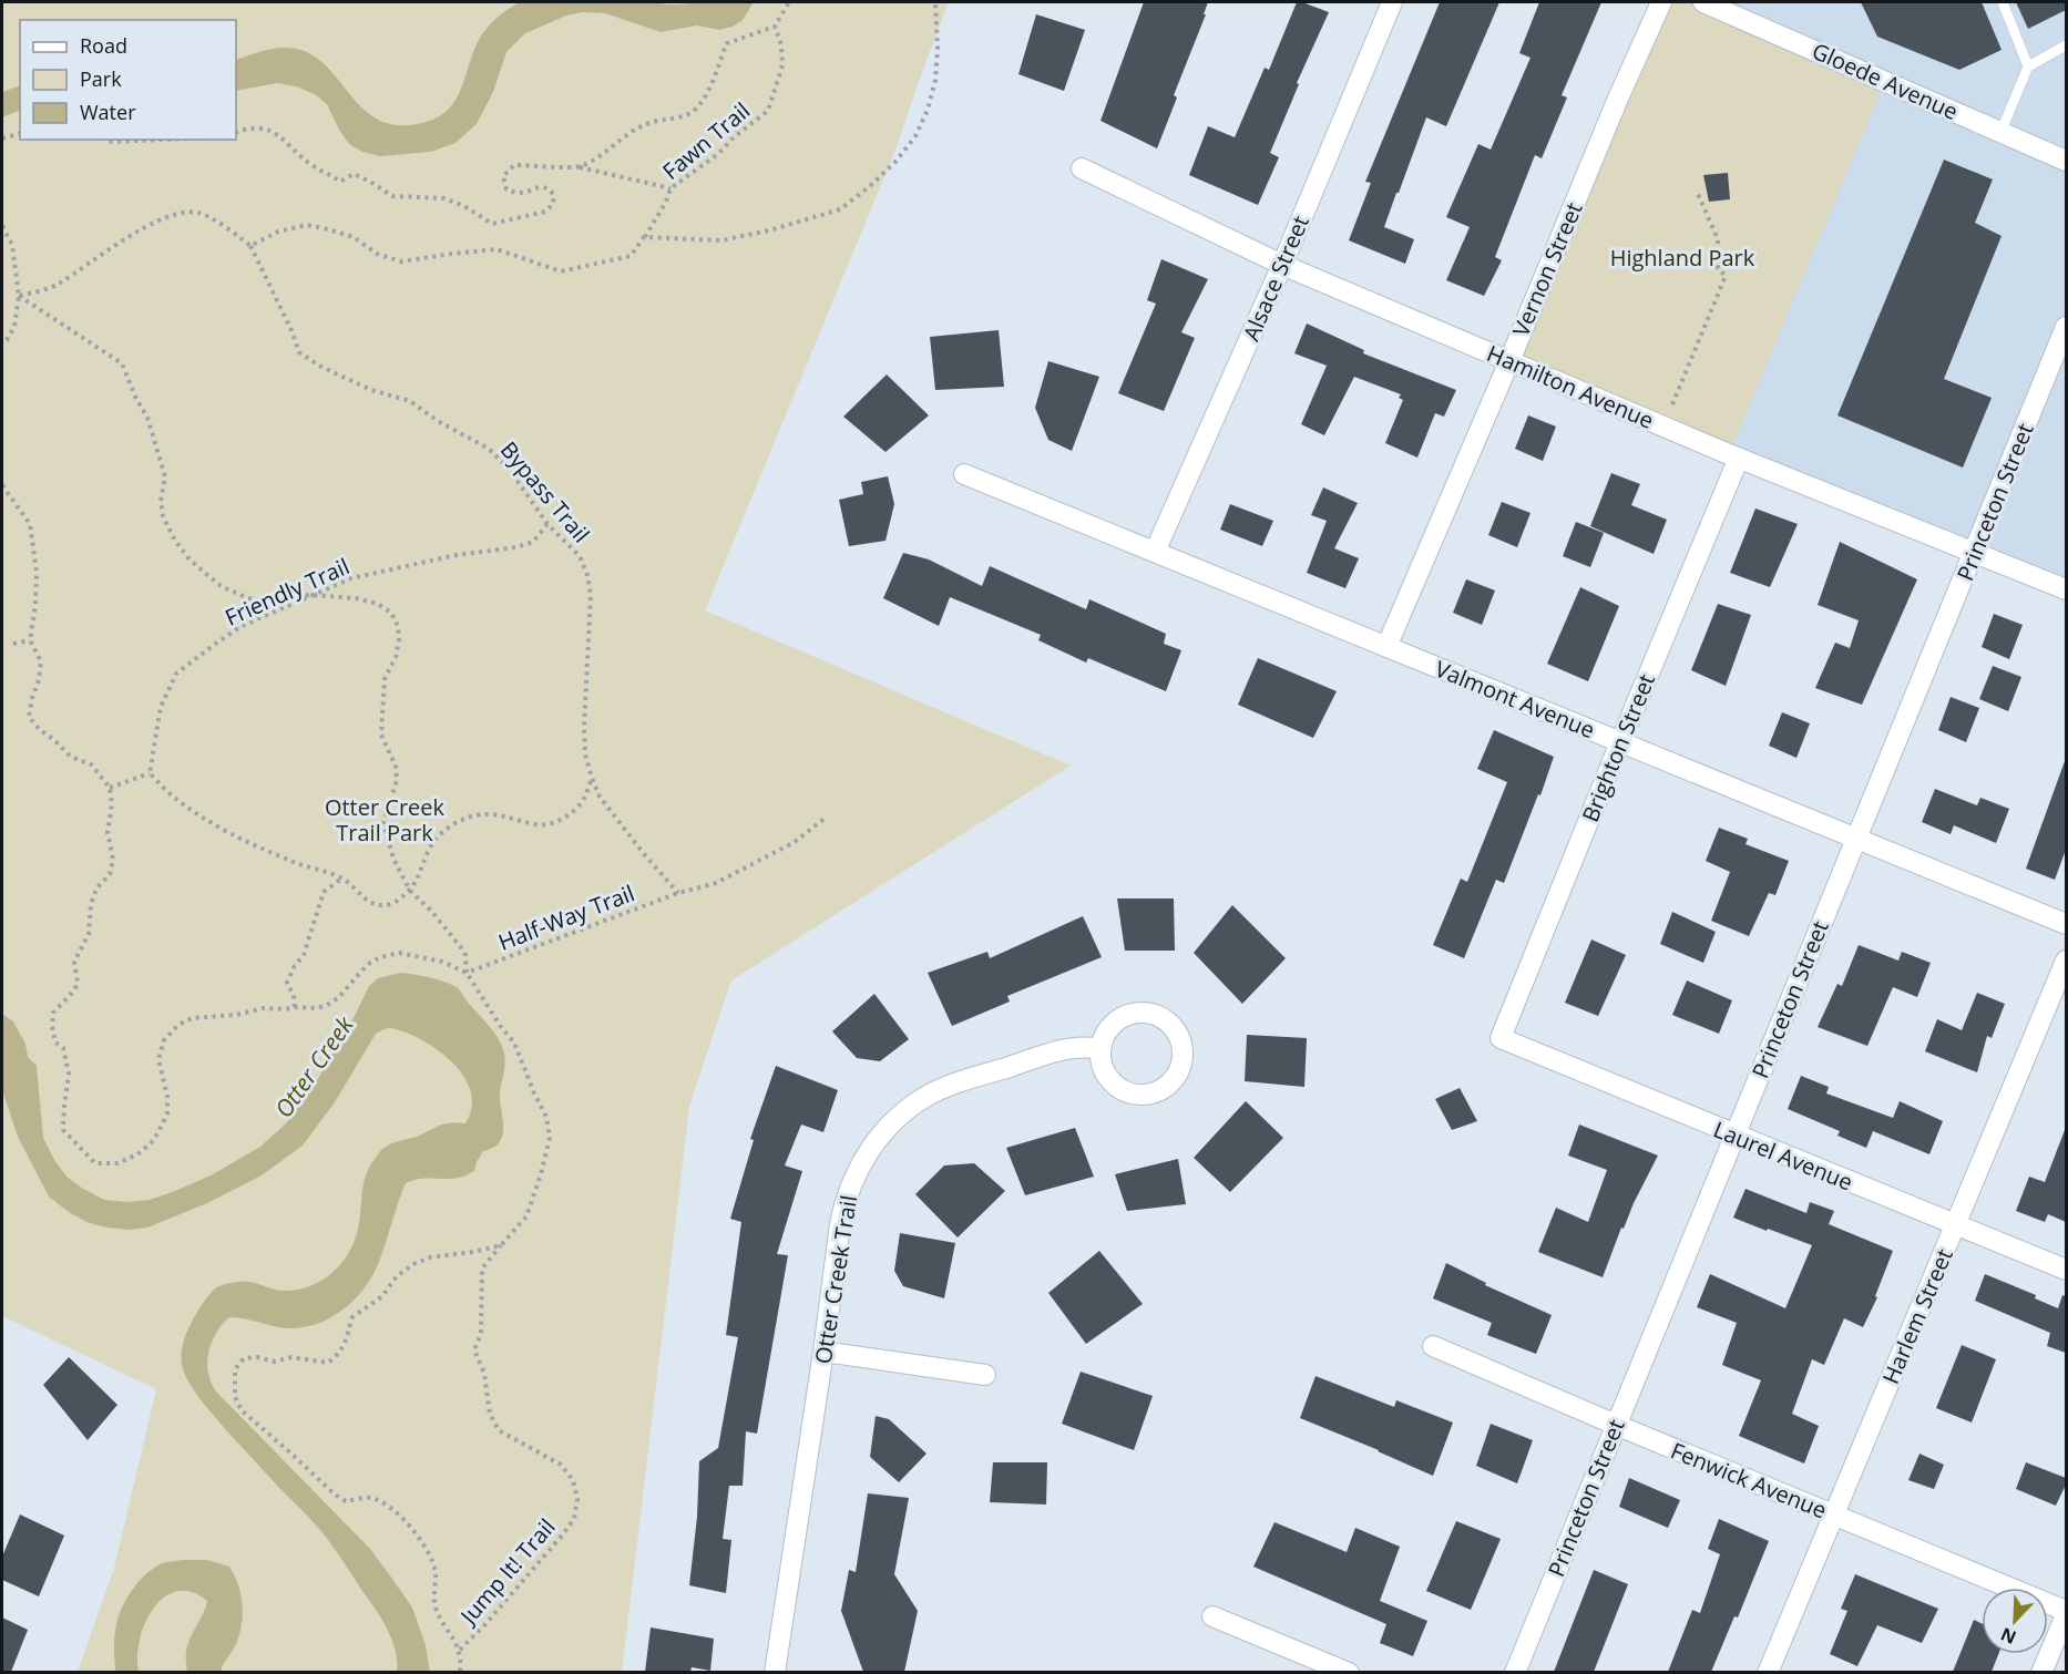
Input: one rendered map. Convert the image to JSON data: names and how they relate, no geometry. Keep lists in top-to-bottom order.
{
  "streets": {
    "street": [
      "Gloede Avenue",
      "Vernon Street",
      "Alsace Street",
      "Hamilton Avenue",
      "Princeton Street",
      "Valmont Avenue",
      "Brighton Street",
      "Laurel Avenue",
      "Otter Creek Trail",
      "Harlem Street",
      "Fenwick Avenue"
    ],
    "path": [
      "Fawn Trail",
      "Bypass Trail",
      "Friendly Trail",
      "Half-Way Trail",
      "Jump It! Trail"
    ]
  },
  "crossings": [
    ["Fawn Trail", "Bypass Trail"],
    ["Vernon Street", "Hamilton Avenue"],
    ["Vernon Street", "Valmont Avenue"],
    ["Alsace Street", "Hamilton Avenue"],
    ["Alsace Street", "Valmont Avenue"],
    ["Hamilton Avenue", "Princeton Street"],
    ["Hamilton Avenue", "Brighton Street"],
    ["Bypass Trail", "Friendly Trail"],
    ["Bypass Trail", "Half-Way Trail"],
    ["Princeton Street", "Valmont Avenue"],
    ["Princeton Street", "Laurel Avenue"],
    ["Princeton Street", "Fenwick Avenue"],
    ["Friendly Trail", "Jump It! Trail"],
    ["Valmont Avenue", "Brighton Street"],
    ["Brighton Street", "Laurel Avenue"],
    ["Half-Way Trail", "Jump It! Trail"],
    ["Laurel Avenue", "Harlem Street"],
    ["Harlem Street", "Fenwick Avenue"]
  ],
  "water": ["Otter Creek"],
  "parks": ["Highland Park", "Otter Creek Trail Park"],
  "legend": ["Road", "Park", "Water"],
  "north": "bottom left"
}
